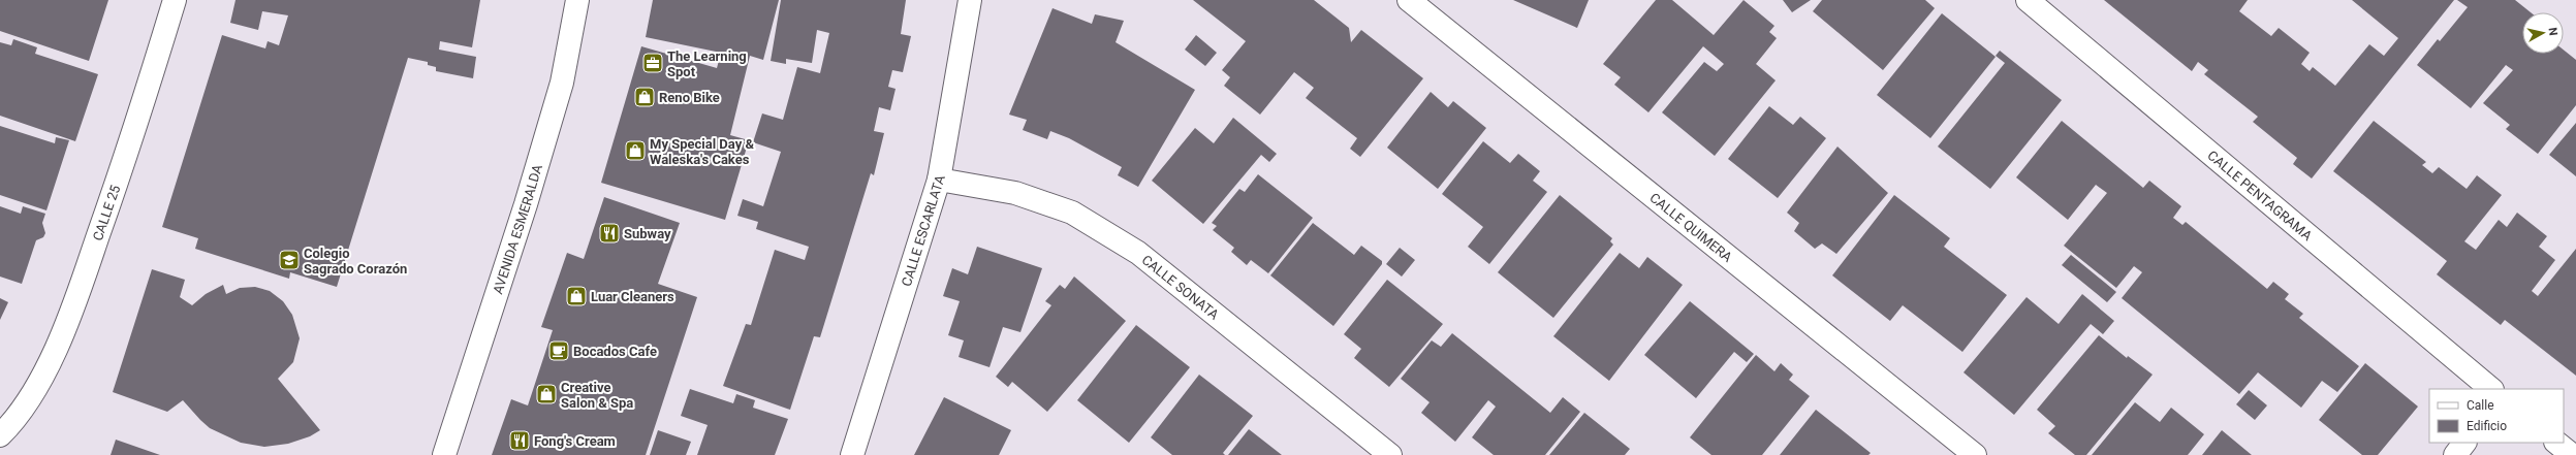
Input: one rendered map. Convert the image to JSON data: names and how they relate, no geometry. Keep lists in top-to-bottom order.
{
  "streets": {
    "street": [
      "CALLE PENTAGRAMA",
      "CALLE 25",
      "CALLE QUIMERA",
      "AVENIDA ESMERALDA",
      "CALLE ESCARLATA",
      "CALLE SONATA"
    ]
  },
  "crossings": [
    ["CALLE ESCARLATA", "CALLE SONATA"]
  ],
  "places": {
    "office": ["The Learning Spot"],
    "shop": [
      "Reno Bike",
      "My Special Day & Waleska's Cakes",
      "Luar Cleaners",
      "Creative Salon & Spa"
    ],
    "restaurant": ["Subway", "Fong's Cream"],
    "school or university": ["Colegio Sagrado Corazón"],
    "cafe": ["Bocados Cafe"]
  },
  "legend": ["Calle", "Edificio"],
  "north": "right"
}
